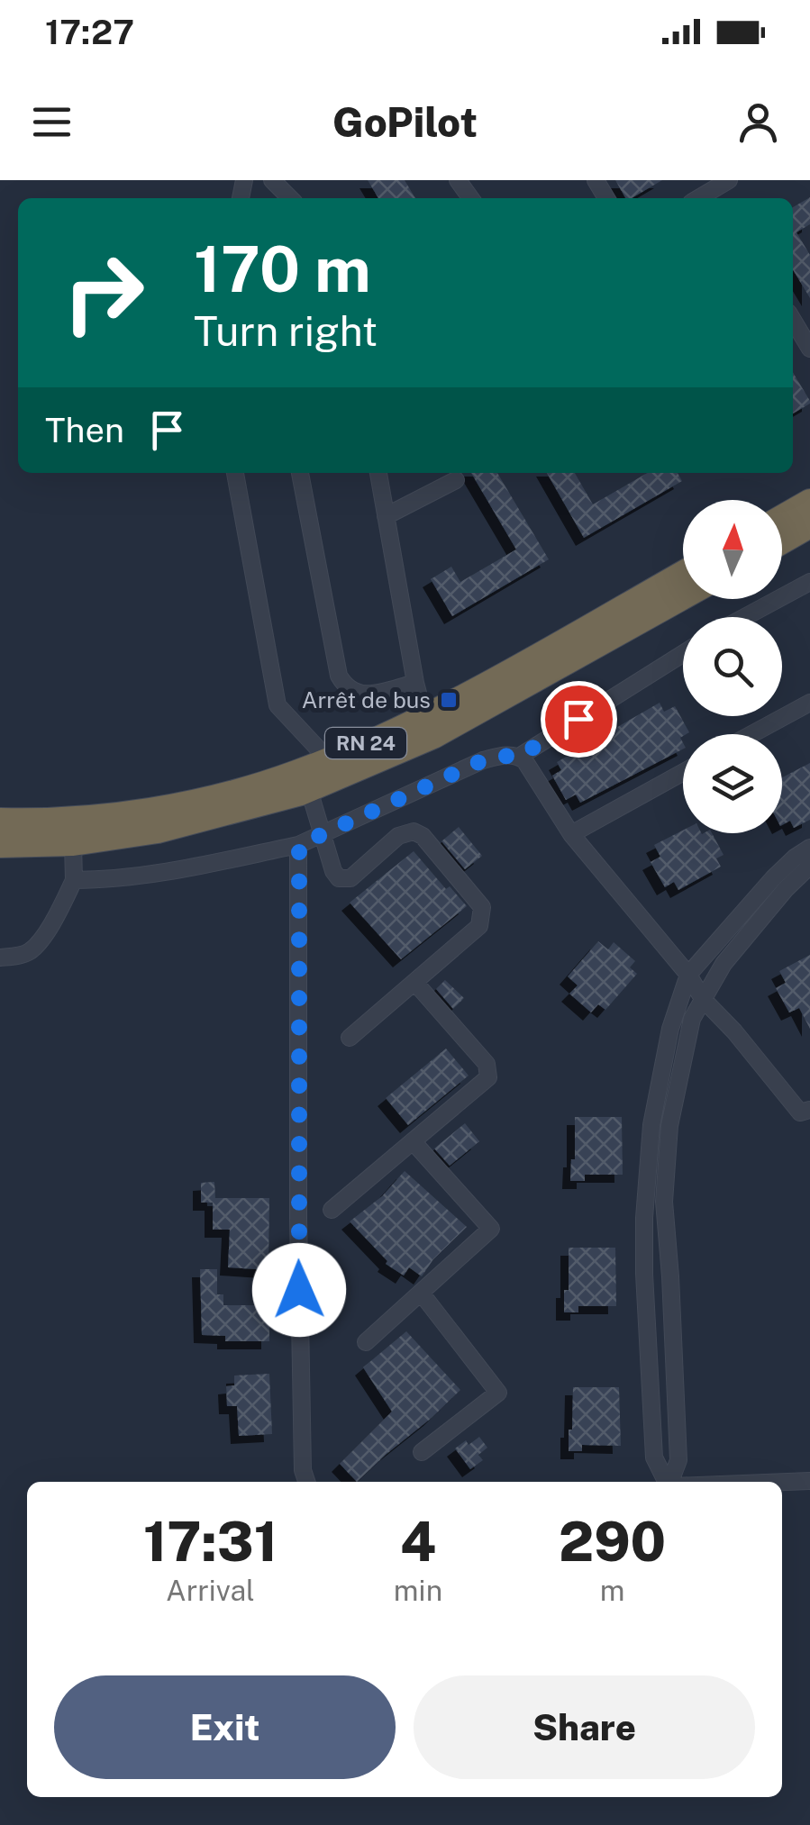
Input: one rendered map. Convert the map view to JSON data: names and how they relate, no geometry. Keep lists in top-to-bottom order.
{
  "streets": {
    "highway": ["RN 24"]
  },
  "places": {
    "transit": ["Arrêt de bus"]
  },
  "north": "top",
  "page": {
    "status": "17:27",
    "header": "GoPilot",
    "turn": ["170 m", "Turn right"],
    "then": "Then",
    "eta": [
      "17:31",
      "Arrival",
      "4",
      "min",
      "290",
      "m"
    ],
    "buttons": ["Exit", "Share"]
  }
}
